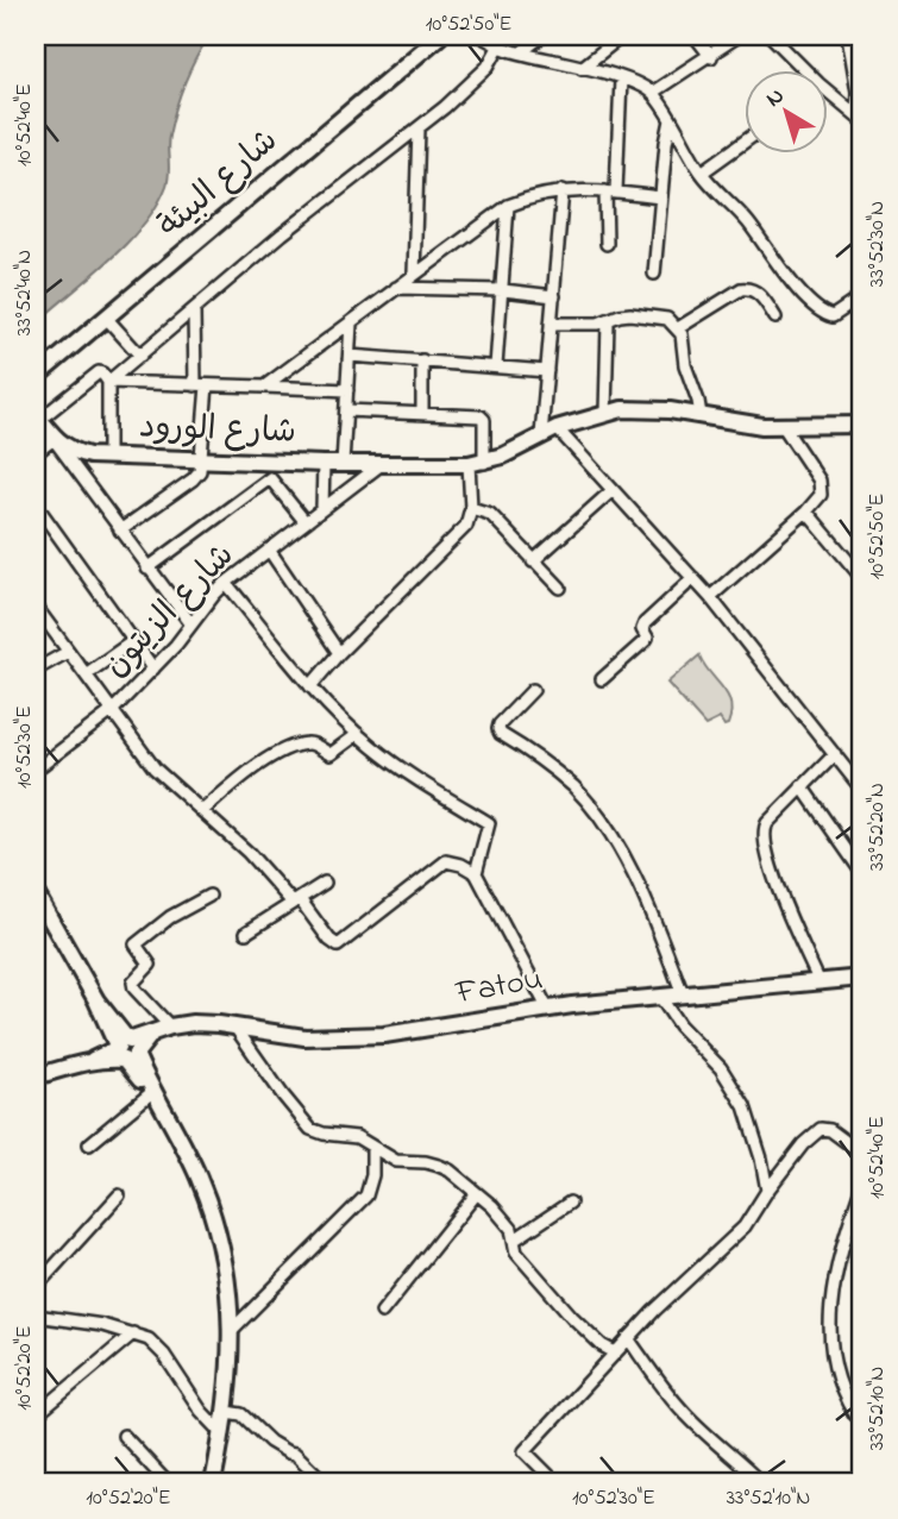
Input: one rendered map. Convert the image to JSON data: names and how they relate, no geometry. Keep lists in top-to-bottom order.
{
  "streets": {
    "street": [
      "شارع البيئة",
      "شارع الورود",
      "شارع الزيتون",
      "Fatou"
    ]
  },
  "crossings": [
    ["شارع الورود", "شارع الزيتون"]
  ],
  "north": "top left",
  "coordinates": [
    "10°52'50\"E",
    "10°52'40\"E",
    "33°52'30\"N",
    "33°52'40\"N",
    "10°52'30\"E",
    "33°52'20\"N",
    "10°52'20\"E",
    "33°52'10\"N"
  ]
}
